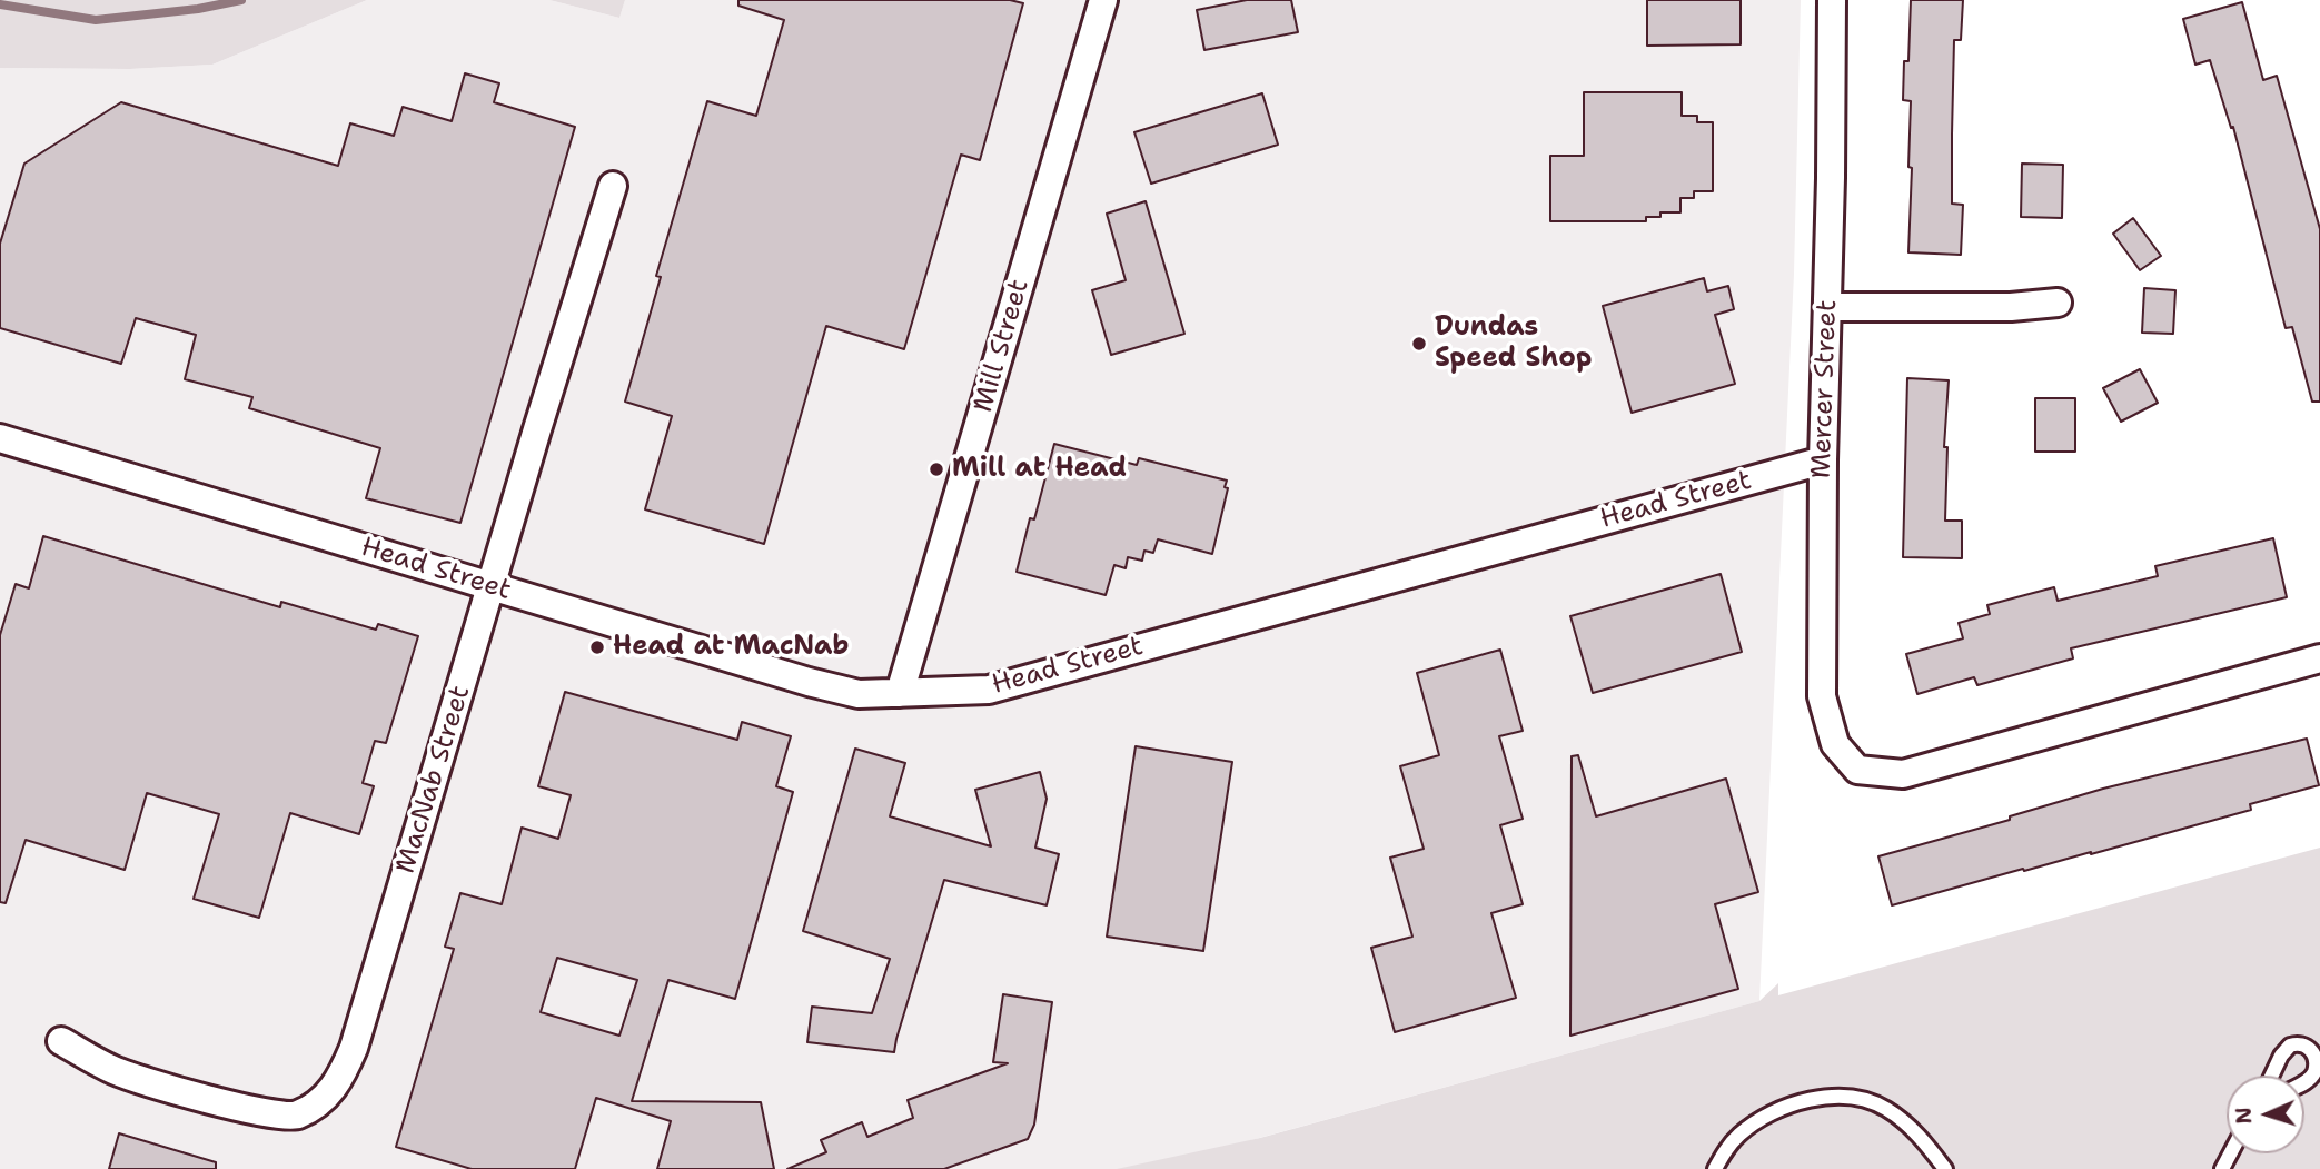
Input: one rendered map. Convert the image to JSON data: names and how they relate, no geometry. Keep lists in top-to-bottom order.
{
  "streets": {
    "street": [
      "Mill Street",
      "Mercer Street",
      "Head Street",
      "MacNab Street"
    ]
  },
  "crossings": [
    ["Mill Street", "Head Street"],
    ["Mercer Street", "Head Street"],
    ["Head Street", "MacNab Street"]
  ],
  "places": ["Dundas Speed Shop", "Mill at Head", "Head at MacNab"],
  "north": "left"
}
